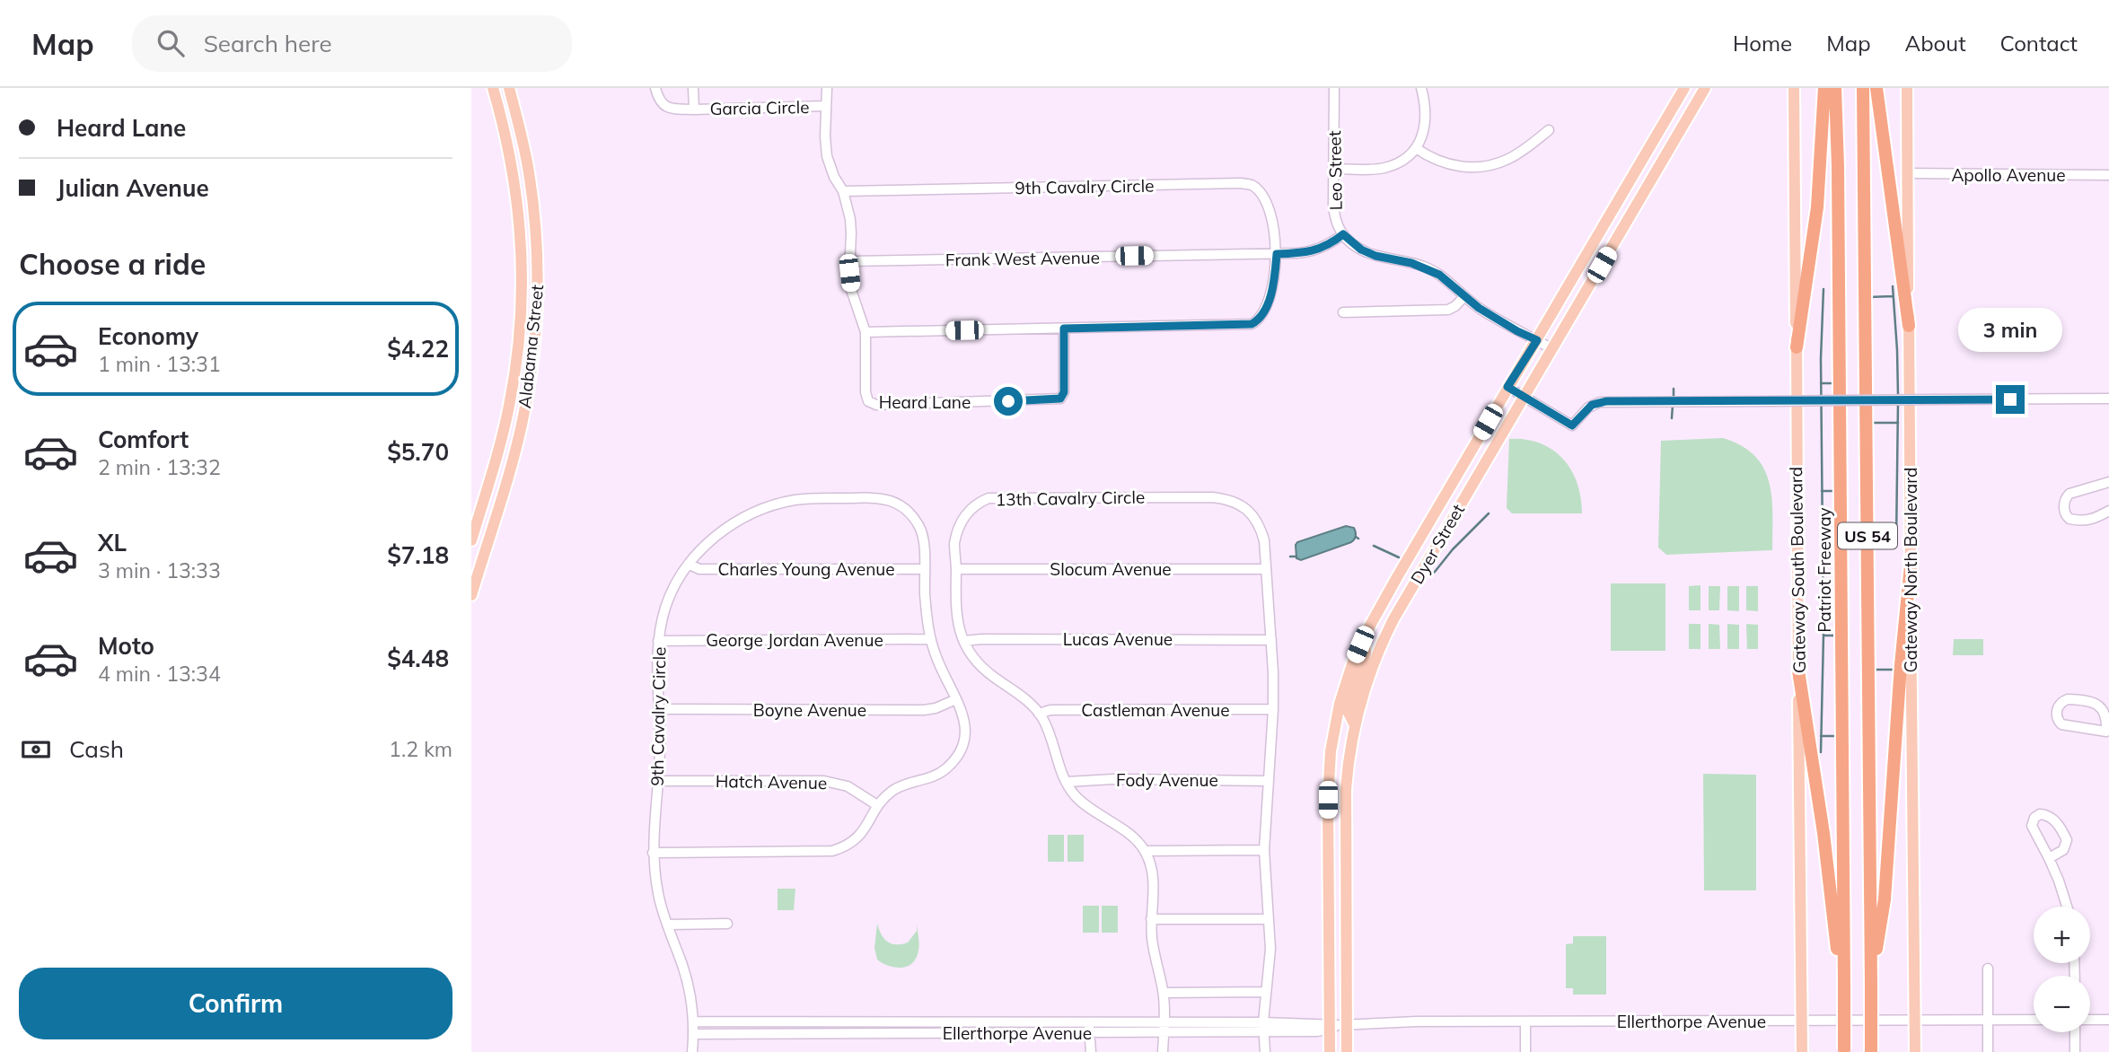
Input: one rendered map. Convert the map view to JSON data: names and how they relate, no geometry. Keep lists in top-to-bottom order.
{
  "streets": {
    "highway": ["US 54", "Patriot Freeway"],
    "main road": [
      "Alabama Street",
      "Dyer Street",
      "Gateway South Boulevard",
      "Gateway North Boulevard"
    ],
    "street": [
      "Garcia Circle",
      "Leo Street",
      "Apollo Avenue",
      "9th Cavalry Circle",
      "Frank West Avenue",
      "Heard Lane",
      "13th Cavalry Circle",
      "Charles Young Avenue",
      "Slocum Avenue",
      "Lucas Avenue",
      "George Jordan Avenue",
      "Boyne Avenue",
      "Castleman Avenue",
      "Fody Avenue",
      "Hatch Avenue",
      "Ellerthorpe Avenue"
    ]
  },
  "crossings": [
    ["Leo Street", "Frank West Avenue"],
    ["Leo Street", "Dyer Street"],
    ["Apollo Avenue", "Gateway North Boulevard"],
    ["9th Cavalry Circle", "Frank West Avenue"],
    ["9th Cavalry Circle", "Heard Lane"],
    ["9th Cavalry Circle", "Charles Young Avenue"],
    ["9th Cavalry Circle", "George Jordan Avenue"],
    ["9th Cavalry Circle", "Boyne Avenue"],
    ["9th Cavalry Circle", "Hatch Avenue"],
    ["9th Cavalry Circle", "Ellerthorpe Avenue"],
    ["13th Cavalry Circle", "Slocum Avenue"],
    ["13th Cavalry Circle", "Lucas Avenue"],
    ["13th Cavalry Circle", "Castleman Avenue"],
    ["13th Cavalry Circle", "Fody Avenue"],
    ["13th Cavalry Circle", "Ellerthorpe Avenue"],
    ["Dyer Street", "Ellerthorpe Avenue"],
    ["Gateway South Boulevard", "Ellerthorpe Avenue"],
    ["Gateway North Boulevard", "Ellerthorpe Avenue"]
  ],
  "page": {
    "header": "Map",
    "search": "Search here",
    "nav": [
      "Home",
      "Map",
      "About",
      "Contact"
    ],
    "banner": ["Heard Lane", "Julian Avenue"],
    "heading": "Choose a ride",
    "list": [
      {
        "name": "Economy",
        "note": "1 min · 13:31",
        "value": "$4.22"
      },
      {
        "name": "Comfort",
        "note": "2 min · 13:32",
        "value": "$5.70"
      },
      {
        "name": "XL",
        "note": "3 min · 13:33",
        "value": "$7.18"
      },
      {
        "name": "Moto",
        "note": "4 min · 13:34",
        "value": "$4.48"
      }
    ],
    "bubble": "3 min",
    "pay": ["Cash", "1.2 km"],
    "map_buttons": ["+", "−"],
    "buttons": "Confirm"
  }
}
